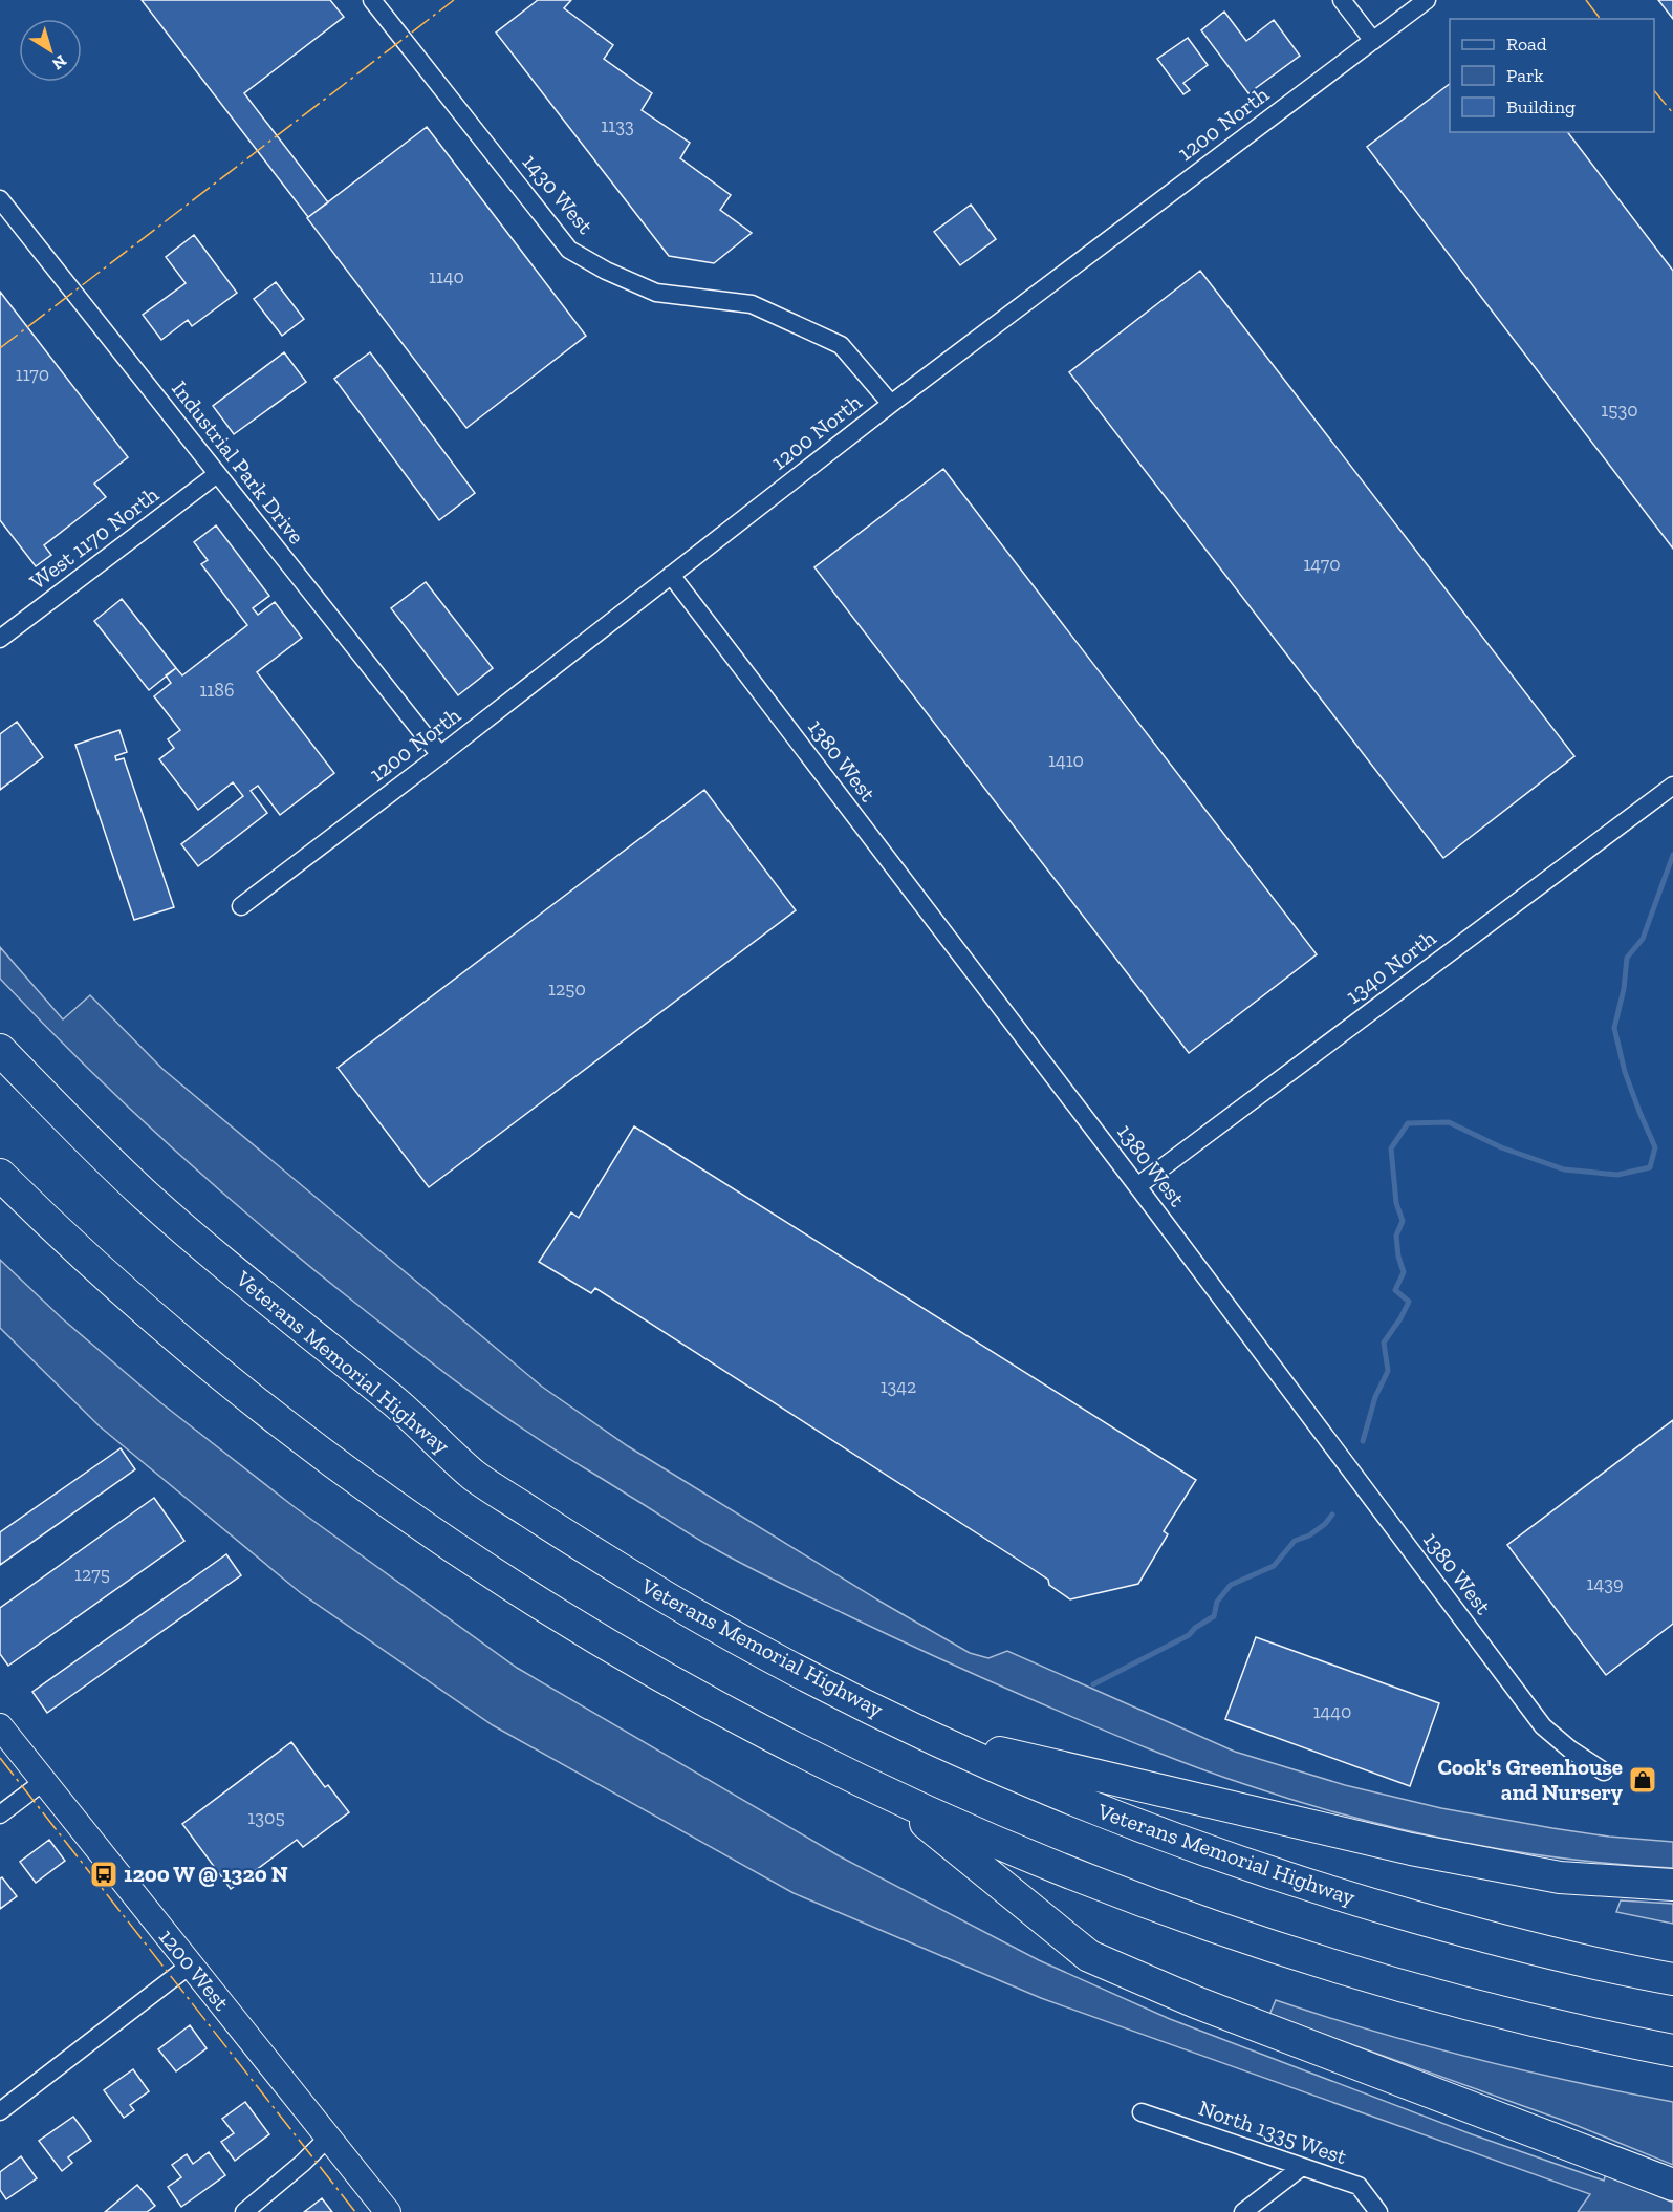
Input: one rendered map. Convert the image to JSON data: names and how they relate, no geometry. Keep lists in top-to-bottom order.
{
  "streets": {
    "highway": ["Veterans Memorial Highway"],
    "street": [
      "1200 North",
      "1430 West",
      "Industrial Park Drive",
      "West 1170 North",
      "1380 West",
      "1340 North",
      "1200 West",
      "North 1335 West"
    ]
  },
  "crossings": [
    ["1200 North", "1430 West"],
    ["1200 North", "Industrial Park Drive"],
    ["1200 North", "1380 West"],
    ["Industrial Park Drive", "West 1170 North"],
    ["1380 West", "1340 North"]
  ],
  "places": {
    "shop": ["Cook's Greenhouse and Nursery"],
    "bus stop": ["1200 W @ 1320 N"]
  },
  "house_numbers": [
    "1133",
    "1140",
    "1170",
    "1530",
    "1470",
    "1186",
    "1410",
    "1250",
    "1342",
    "1275",
    "1439",
    "1440",
    "1305"
  ],
  "legend": ["Road", "Park", "Building"],
  "north": "bottom right"
}
